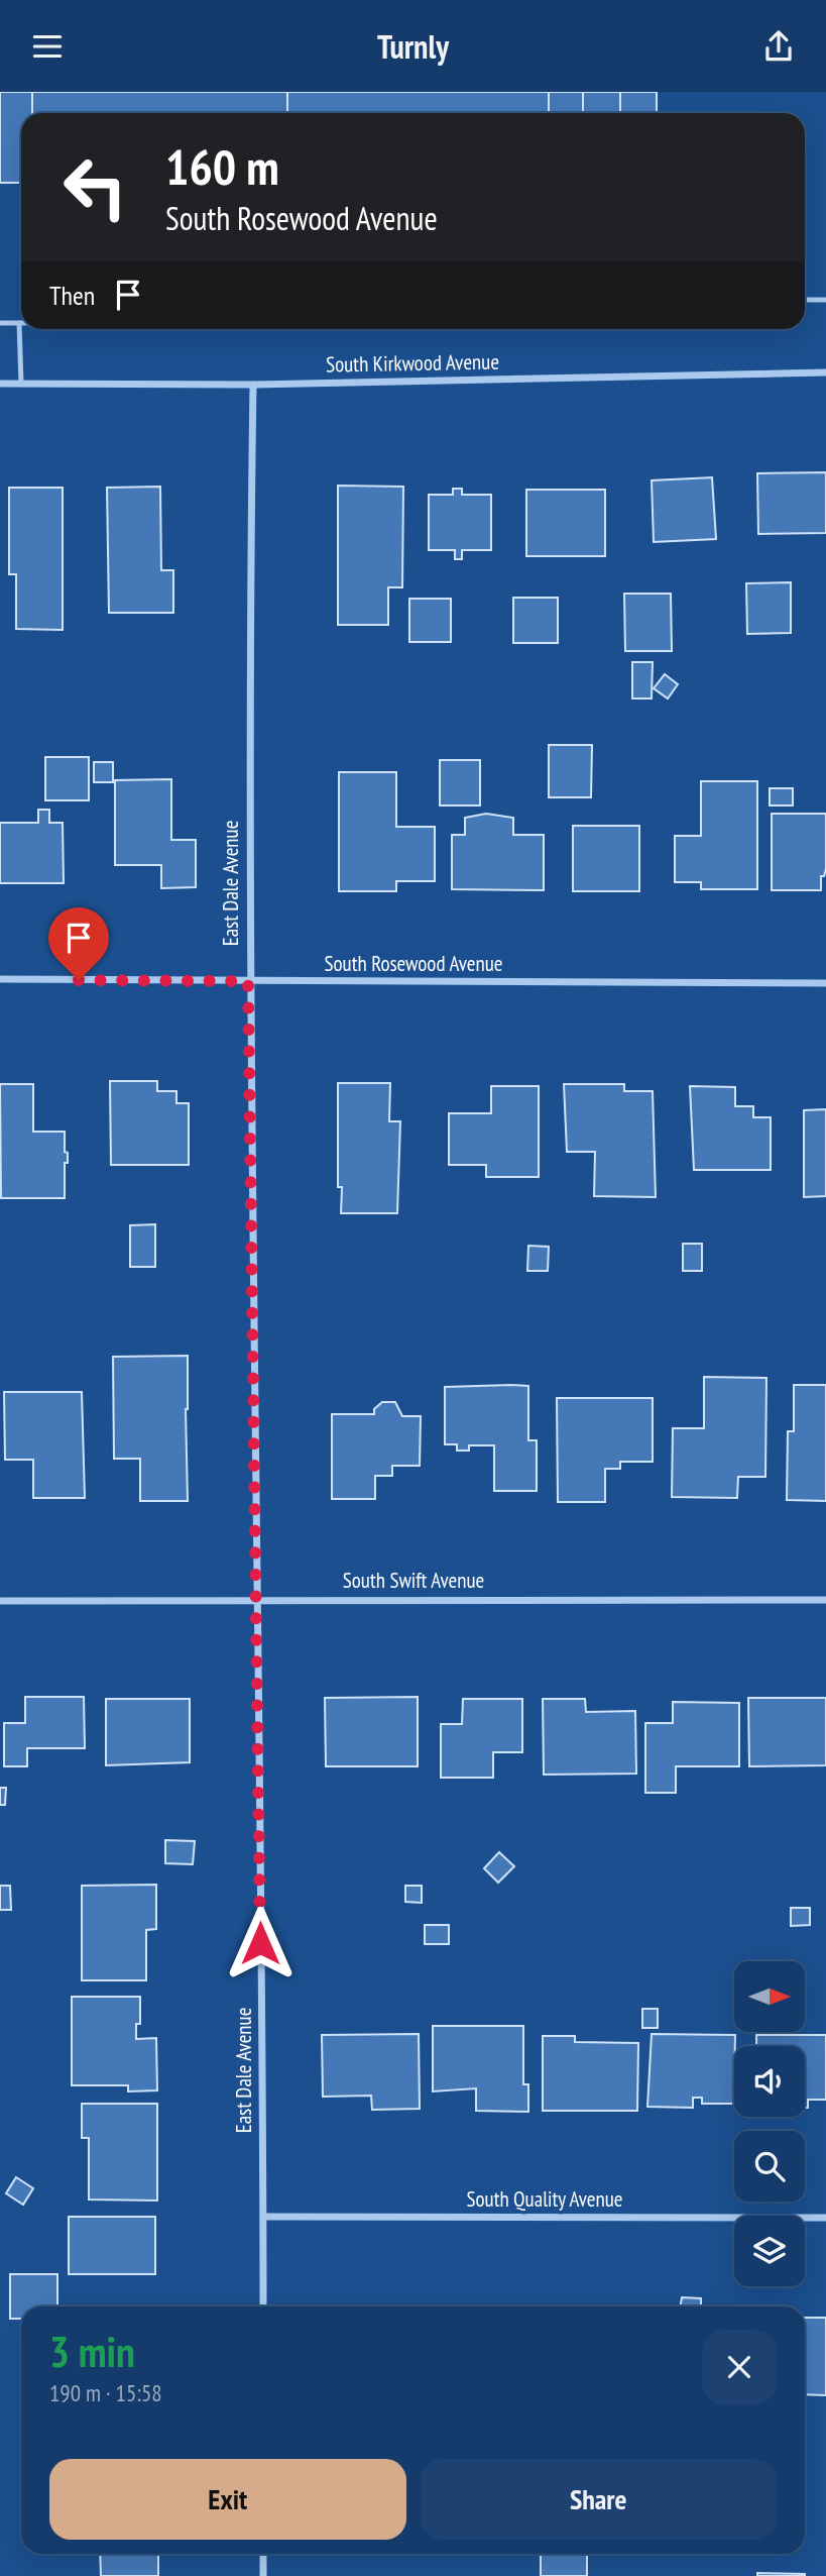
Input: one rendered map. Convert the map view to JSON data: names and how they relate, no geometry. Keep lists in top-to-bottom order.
{
  "streets": {
    "street": [
      "South Kirkwood Avenue",
      "East Dale Avenue",
      "South Rosewood Avenue",
      "South Swift Avenue",
      "South Quality Avenue"
    ]
  },
  "crossings": [
    ["South Kirkwood Avenue", "East Dale Avenue"],
    ["East Dale Avenue", "South Rosewood Avenue"],
    ["East Dale Avenue", "South Swift Avenue"],
    ["East Dale Avenue", "South Quality Avenue"]
  ],
  "north": "right",
  "page": {
    "header": "Turnly",
    "turn": ["160 m", "South Rosewood Avenue"],
    "then": "Then",
    "heading": ["3 min", "190 m · 15:58"],
    "buttons": ["Exit", "Share"]
  }
}
